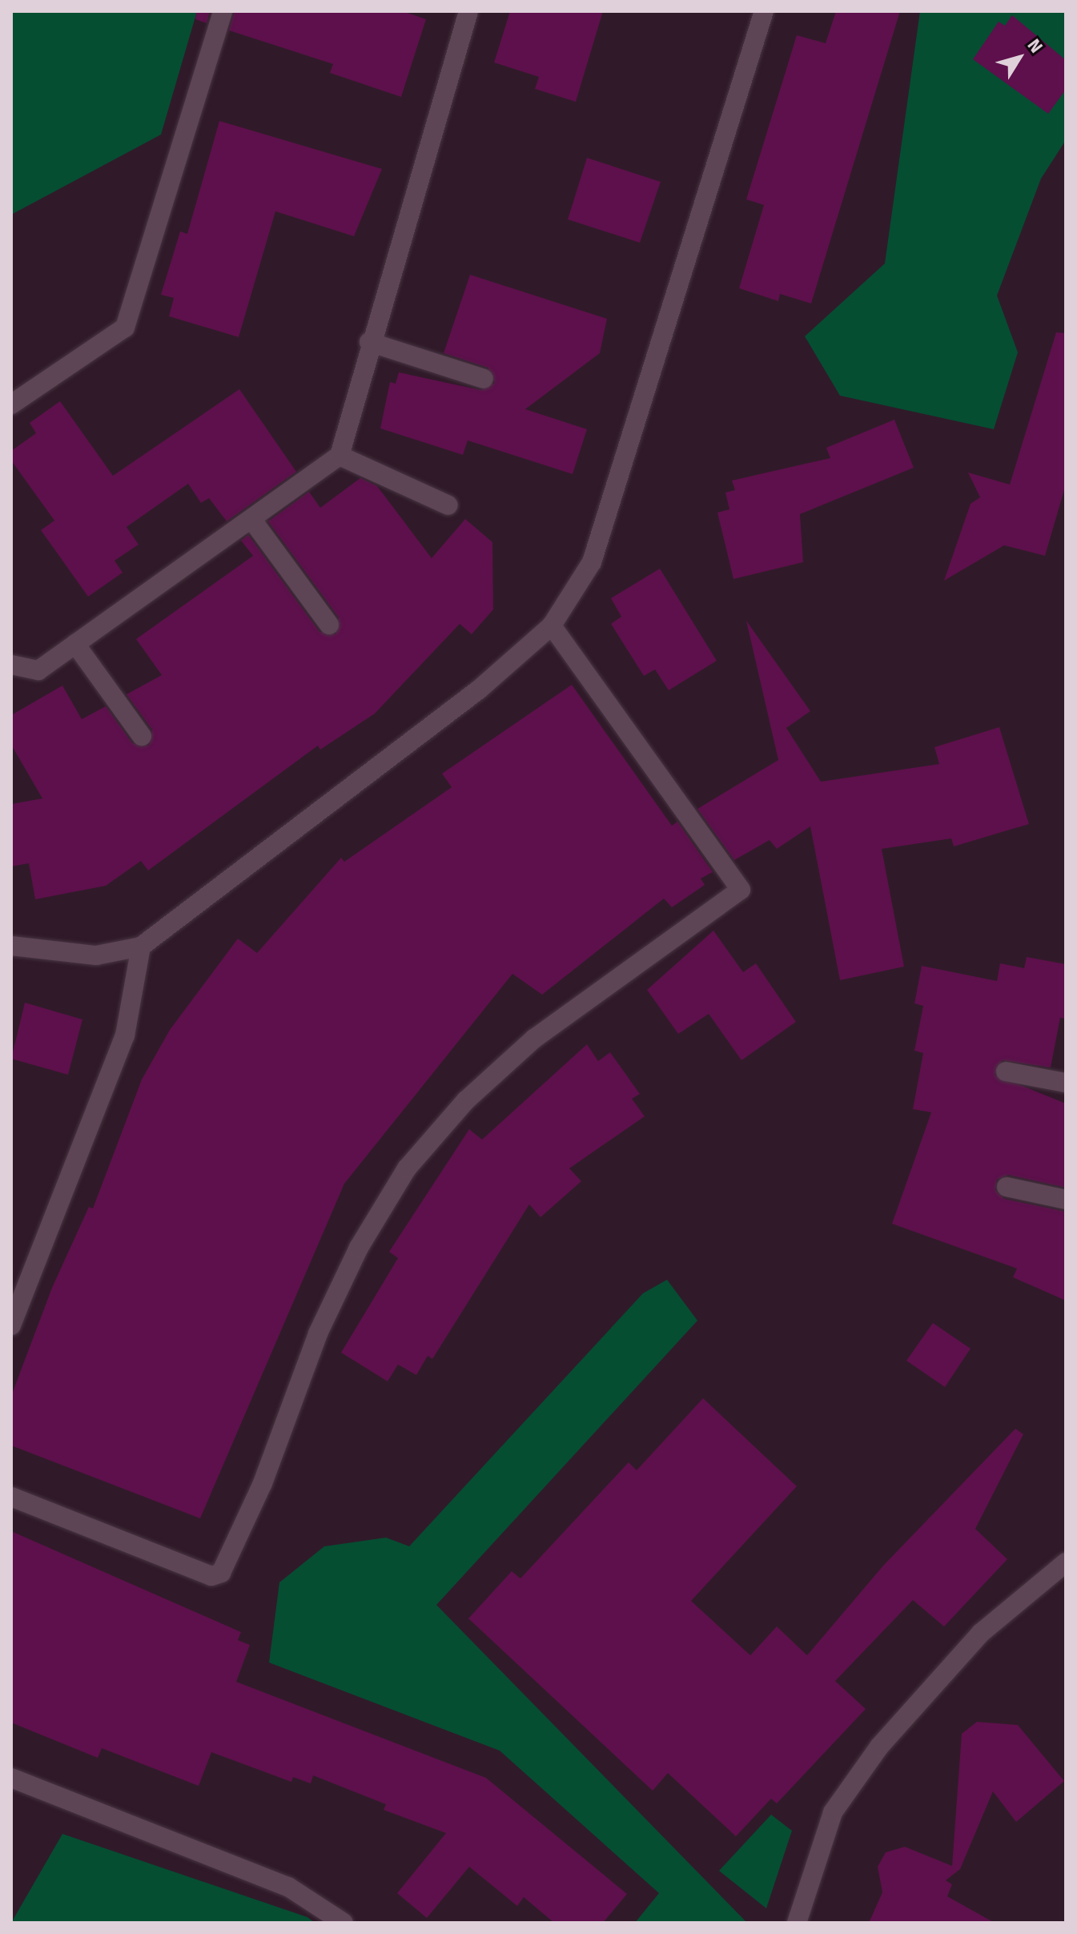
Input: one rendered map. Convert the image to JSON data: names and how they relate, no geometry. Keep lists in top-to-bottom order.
{
  "north": "top right"
}
